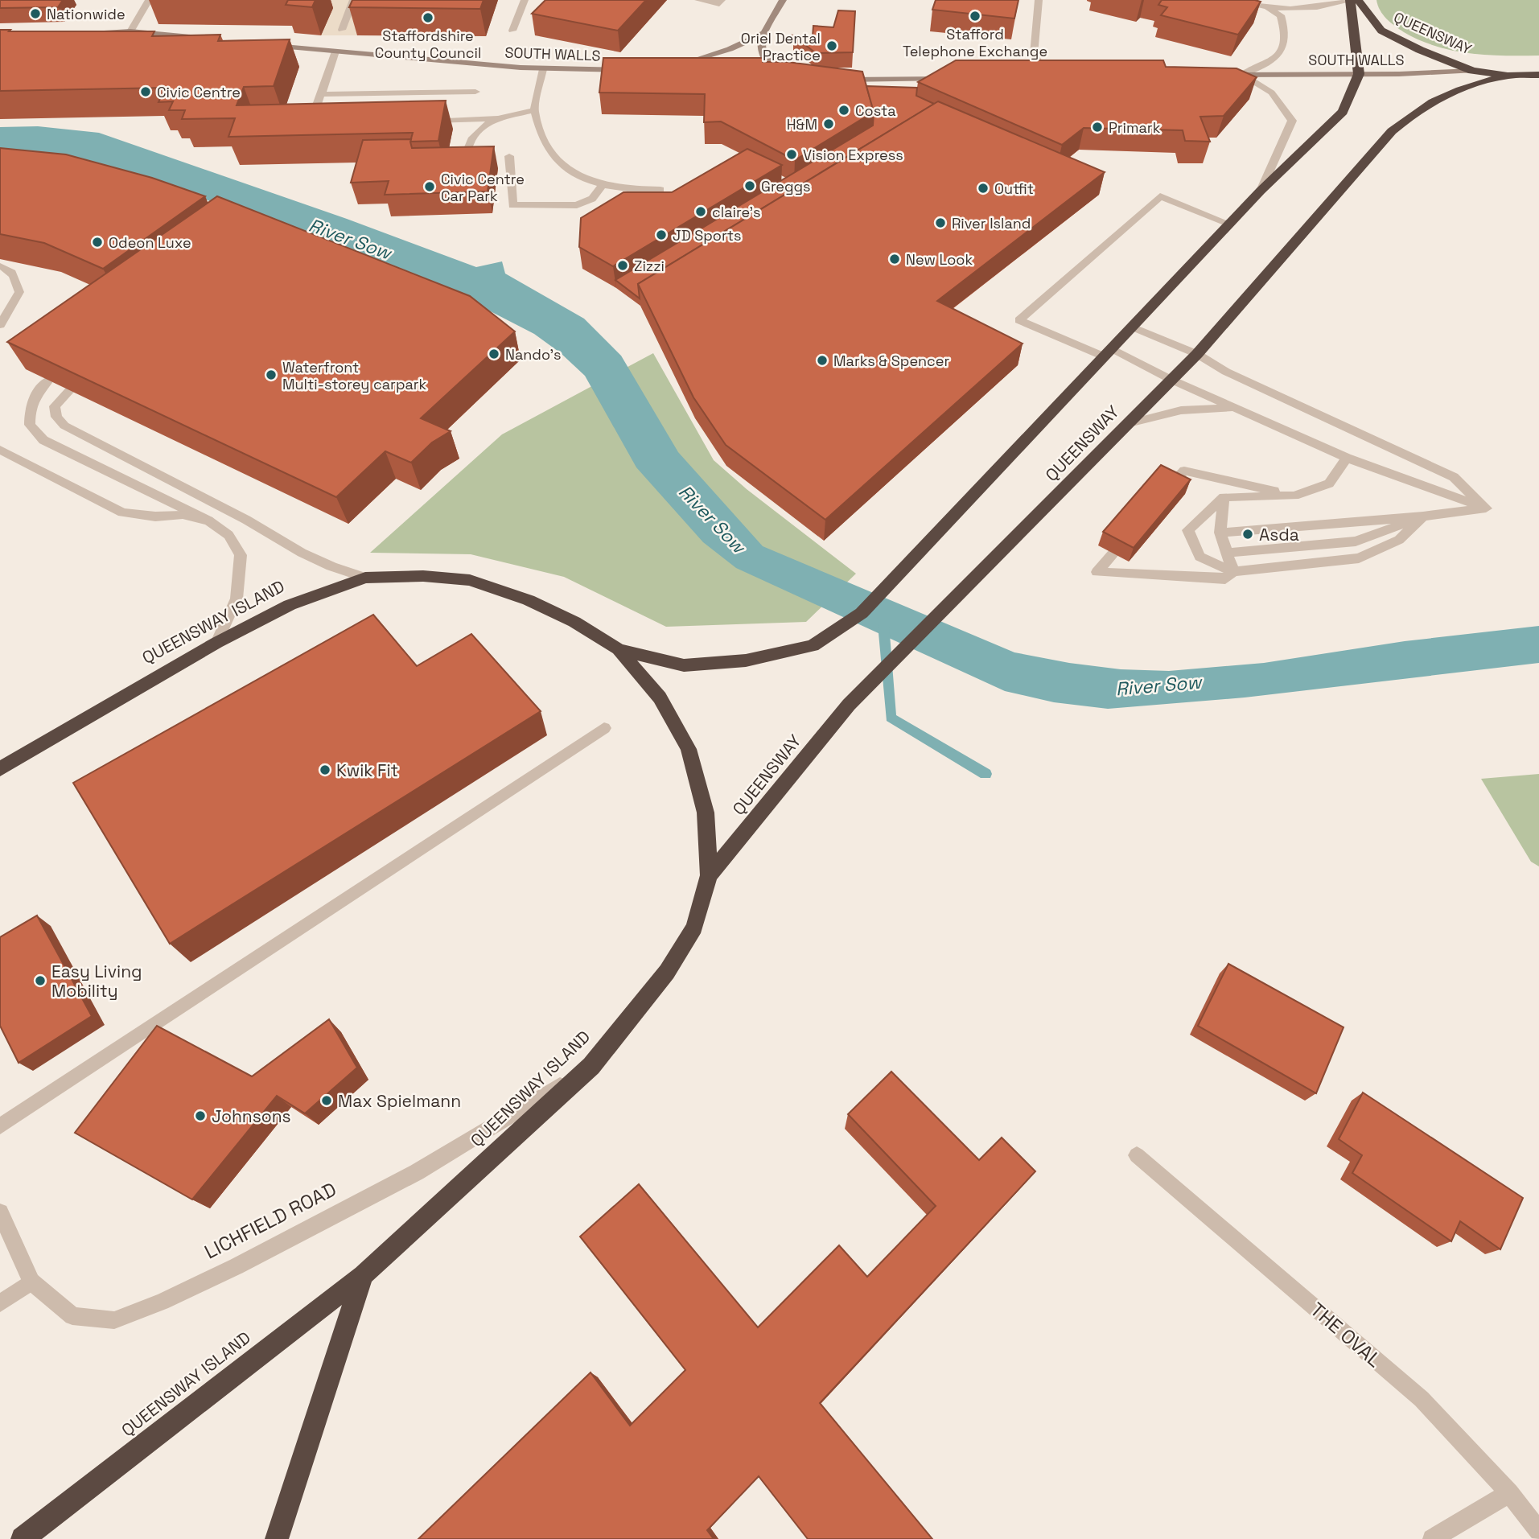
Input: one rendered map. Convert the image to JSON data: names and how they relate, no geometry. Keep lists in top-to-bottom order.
{
  "streets": {
    "highway": ["QUEENSWAY", "QUEENSWAY ISLAND"],
    "street": ["SOUTH WALLS", "LICHFIELD ROAD", "THE OVAL"]
  },
  "crossings": [
    ["QUEENSWAY", "SOUTH WALLS"],
    ["QUEENSWAY", "QUEENSWAY ISLAND"],
    ["QUEENSWAY ISLAND", "LICHFIELD ROAD"]
  ],
  "water": ["River Sow"],
  "places": [
    "Nationwide",
    "Stafford Telephone Exchange",
    "Staffordshire County Council",
    "Oriel Dental Practice",
    "Civic Centre",
    "Costa",
    "H&M",
    "Primark",
    "Vision Express",
    "Greggs",
    "Civic Centre Car Park",
    "Outfit",
    "claire's",
    "River Island",
    "JD Sports",
    "Odeon Luxe",
    "New Look",
    "Zizzi",
    "Nando's",
    "Marks & Spencer",
    "Waterfront Multi-storey carpark",
    "Asda",
    "Kwik Fit",
    "Easy Living Mobility",
    "Max Spielmann",
    "Johnsons"
  ]
}
